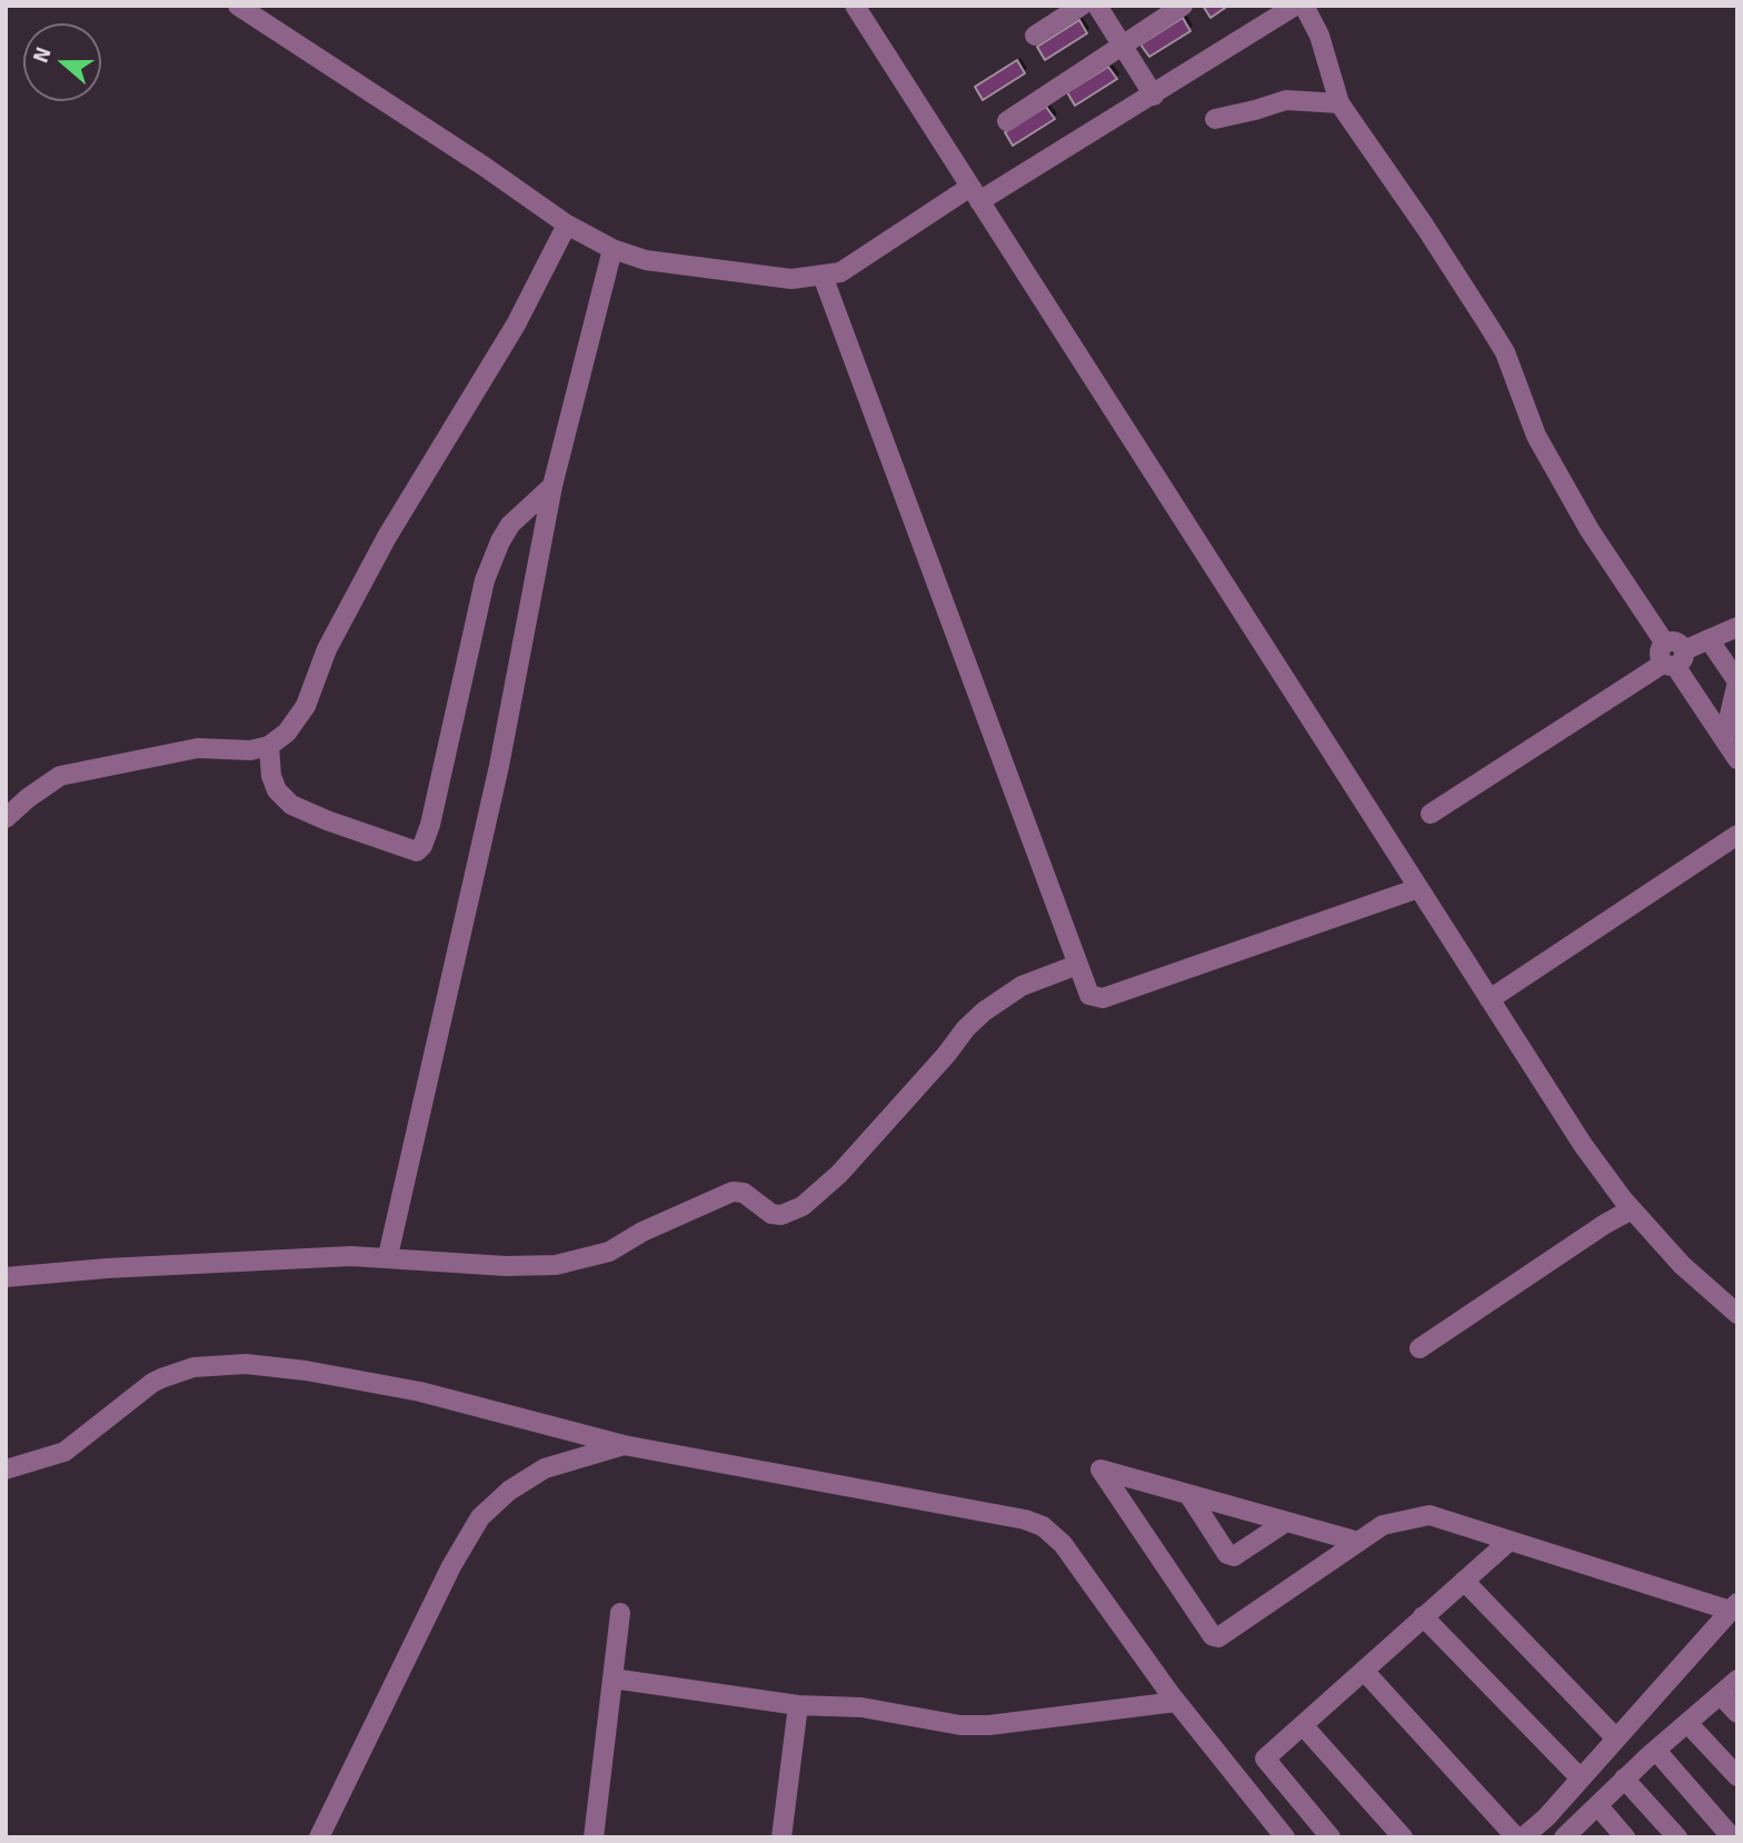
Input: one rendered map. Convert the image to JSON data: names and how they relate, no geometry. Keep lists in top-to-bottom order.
{
  "north": "left"
}
